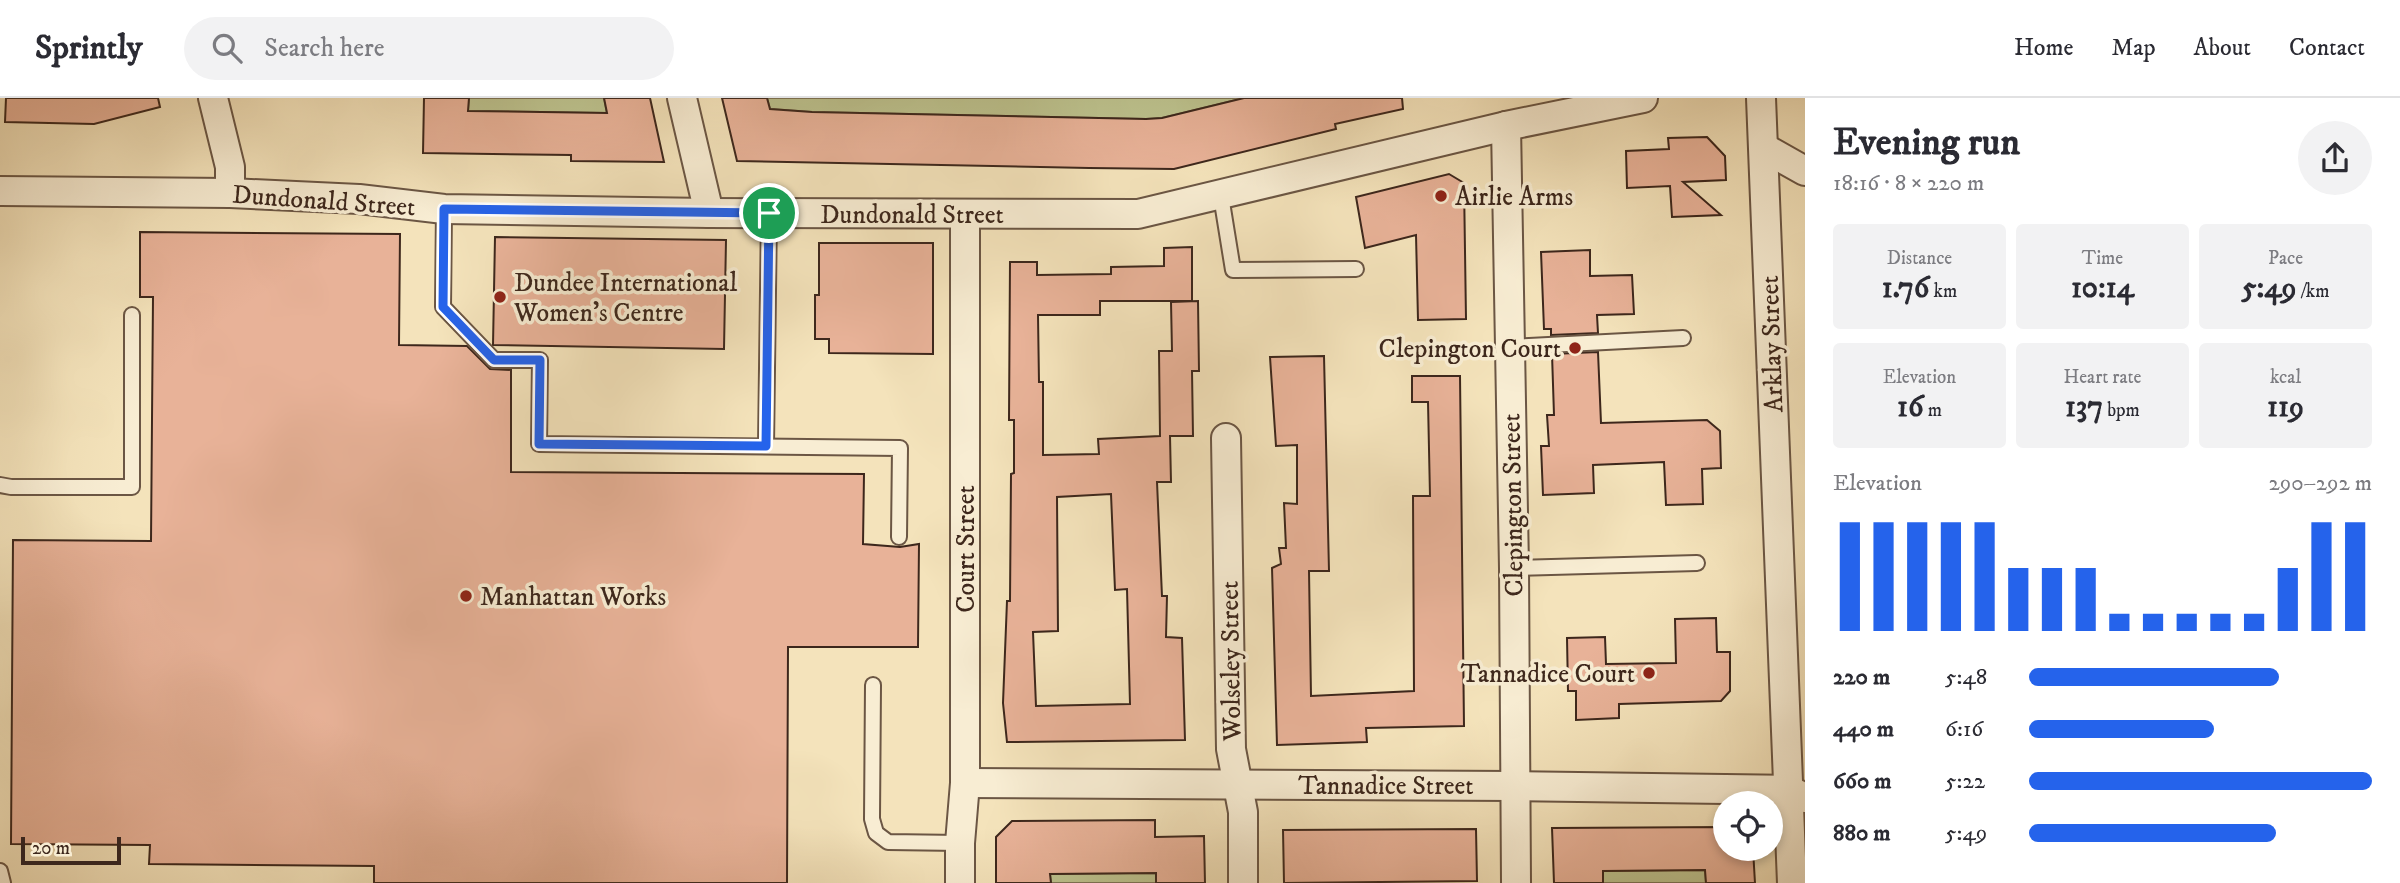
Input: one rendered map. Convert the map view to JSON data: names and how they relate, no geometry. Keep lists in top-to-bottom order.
{
  "streets": {
    "street": [
      "Dundonald Street",
      "Arklay Street",
      "Clepington Street",
      "Court Street",
      "Wolseley Street",
      "Tannadice Street"
    ]
  },
  "crossings": [
    ["Dundonald Street", "Clepington Street"],
    ["Dundonald Street", "Court Street"],
    ["Arklay Street", "Tannadice Street"],
    ["Clepington Street", "Tannadice Street"],
    ["Court Street", "Tannadice Street"],
    ["Wolseley Street", "Tannadice Street"]
  ],
  "places": [
    "Airlie Arms",
    "Dundee International Women's Centre",
    "Clepington Court",
    "Manhattan Works",
    "Tannadice Court"
  ],
  "scale_bar": "20 m",
  "page": {
    "header": "Sprintly",
    "search": "Search here",
    "nav": [
      "Home",
      "Map",
      "About",
      "Contact"
    ],
    "heading": ["Evening run", "18:16 · 8 × 220 m"],
    "stats": [
      ["Distance", "1.76 km"],
      ["Time", "10:14"],
      ["Pace", "5:49 /km"],
      ["Elevation", "16 m"],
      ["Heart rate", "137 bpm"],
      ["kcal", "119"]
    ],
    "chart": ["Elevation", "290–292 m"],
    "list": [
      {
        "name": "220 m",
        "note": "5:48"
      },
      {
        "name": "440 m",
        "note": "6:16"
      },
      {
        "name": "660 m",
        "note": "5:22"
      },
      {
        "name": "880 m",
        "note": "5:49"
      }
    ],
    "scale": "20 m"
  }
}
